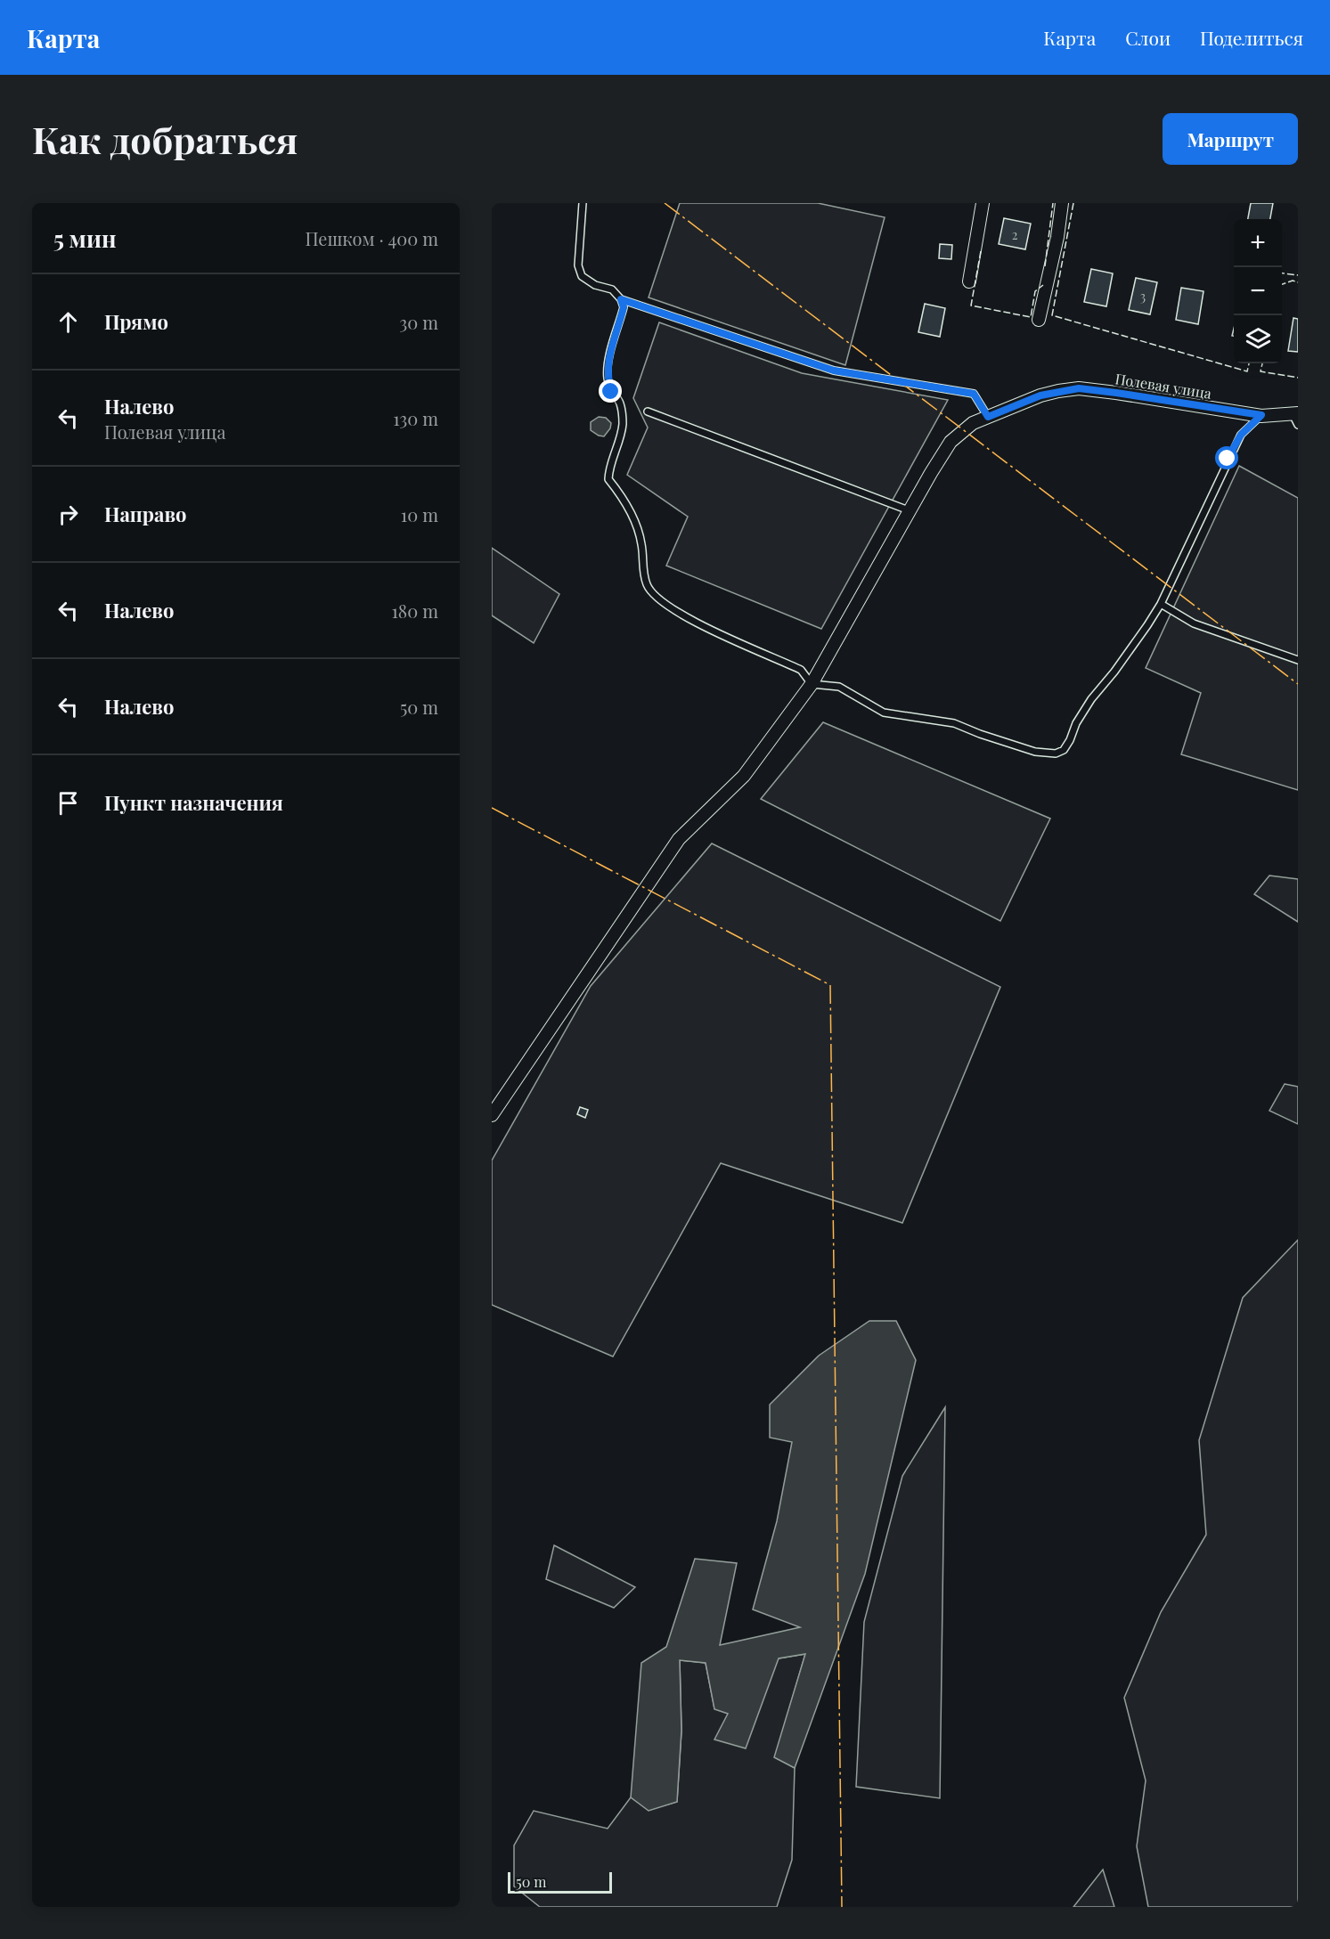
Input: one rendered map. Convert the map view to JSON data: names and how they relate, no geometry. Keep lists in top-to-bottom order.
{
  "streets": {
    "street": ["Полевая улица"]
  },
  "house_numbers": ["2", "3"],
  "scale_bar": "50 m",
  "page": {
    "header": "Карта",
    "nav": ["Карта", "Слои", "Поделиться"],
    "buttons": "Маршрут",
    "title": "Как добраться",
    "heading": ["5 мин", "Пешком · 400 m"],
    "map_buttons": ["+", "−"],
    "list": [
      ["Прямо", "30 m"],
      ["Налево", "Полевая улица", "130 m"],
      ["Направо", "10 m"],
      ["Налево", "180 m"],
      ["Налево", "50 m"],
      "Пункт назначения"
    ],
    "scale": "50 m"
  }
}
